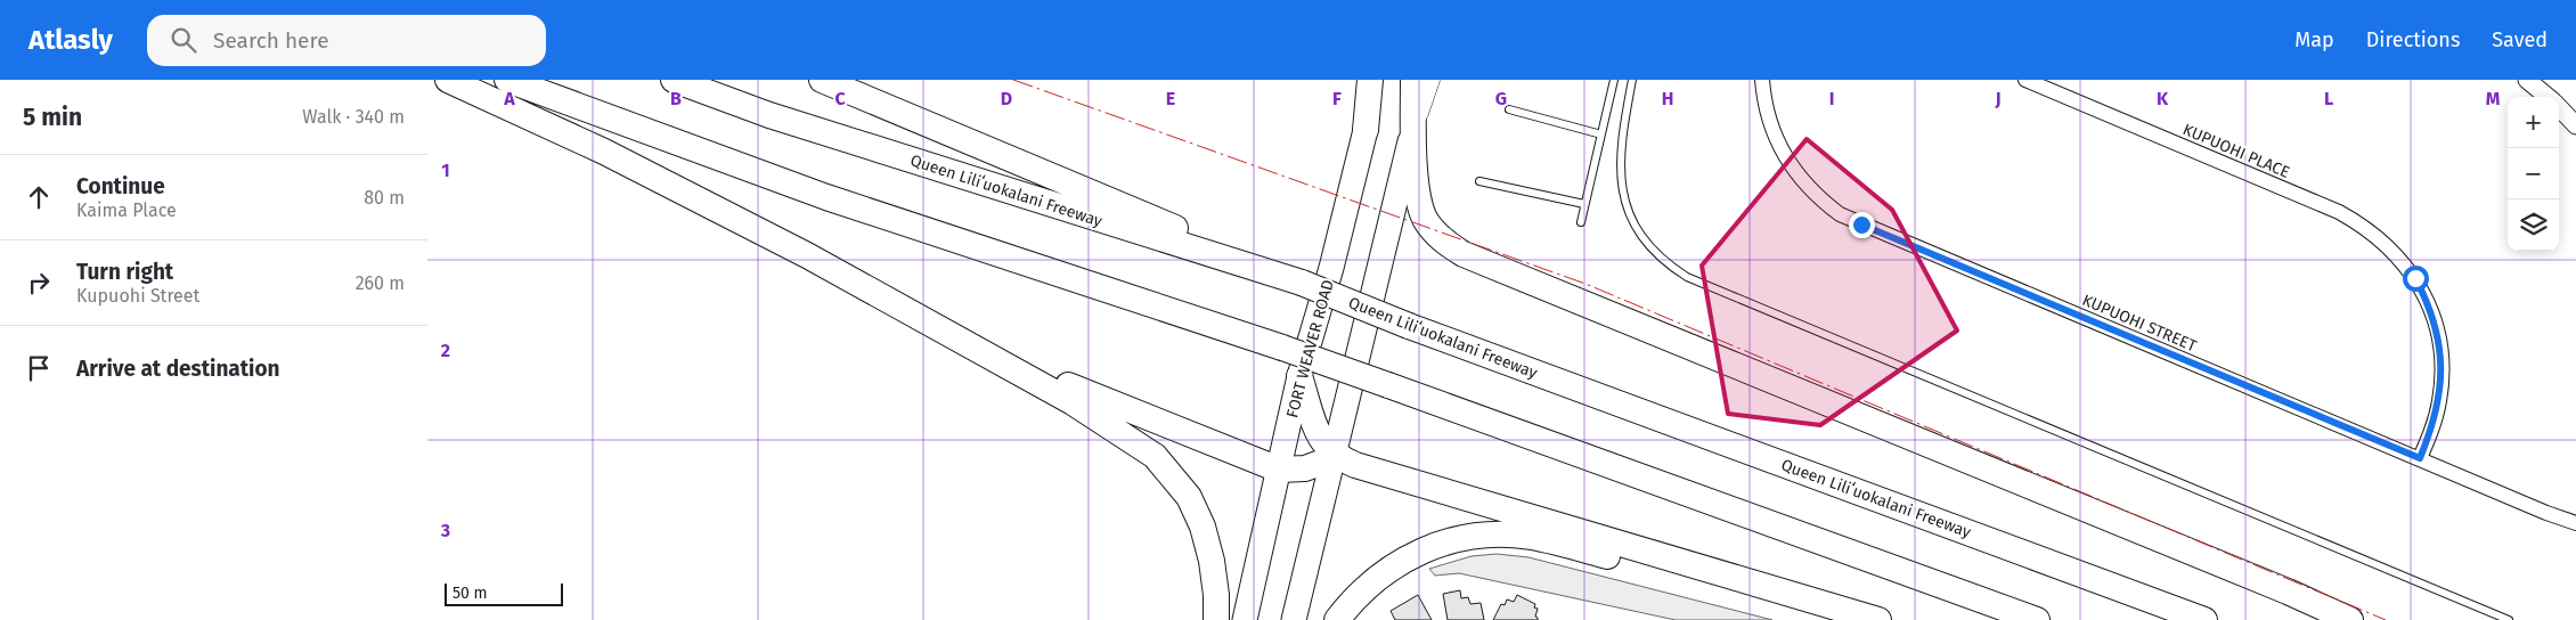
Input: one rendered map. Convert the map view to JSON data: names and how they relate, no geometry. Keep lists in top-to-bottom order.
{
  "streets": {
    "highway": ["Queen Liliʻuokalani Freeway", "FORT WEAVER ROAD"],
    "street": ["KUPUOHI PLACE", "KUPUOHI STREET"]
  },
  "crossings": [
    ["KUPUOHI PLACE", "KUPUOHI STREET"]
  ],
  "scale_bar": "50 m",
  "page": {
    "header": "Atlasly",
    "search": "Search here",
    "nav": ["Map", "Directions", "Saved"],
    "heading": ["5 min", "Walk · 340 m"],
    "map_buttons": ["+", "−"],
    "list": [
      ["Continue", "Kaima Place", "80 m"],
      ["Turn right", "Kupuohi Street", "260 m"],
      "Arrive at destination"
    ],
    "scale": "50 m"
  },
  "grid": {
    "columns": [
      "A",
      "B",
      "C",
      "D",
      "E",
      "F",
      "G",
      "H",
      "I",
      "J",
      "K",
      "L",
      "M"
    ],
    "rows": ["1", "2", "3"]
  }
}
